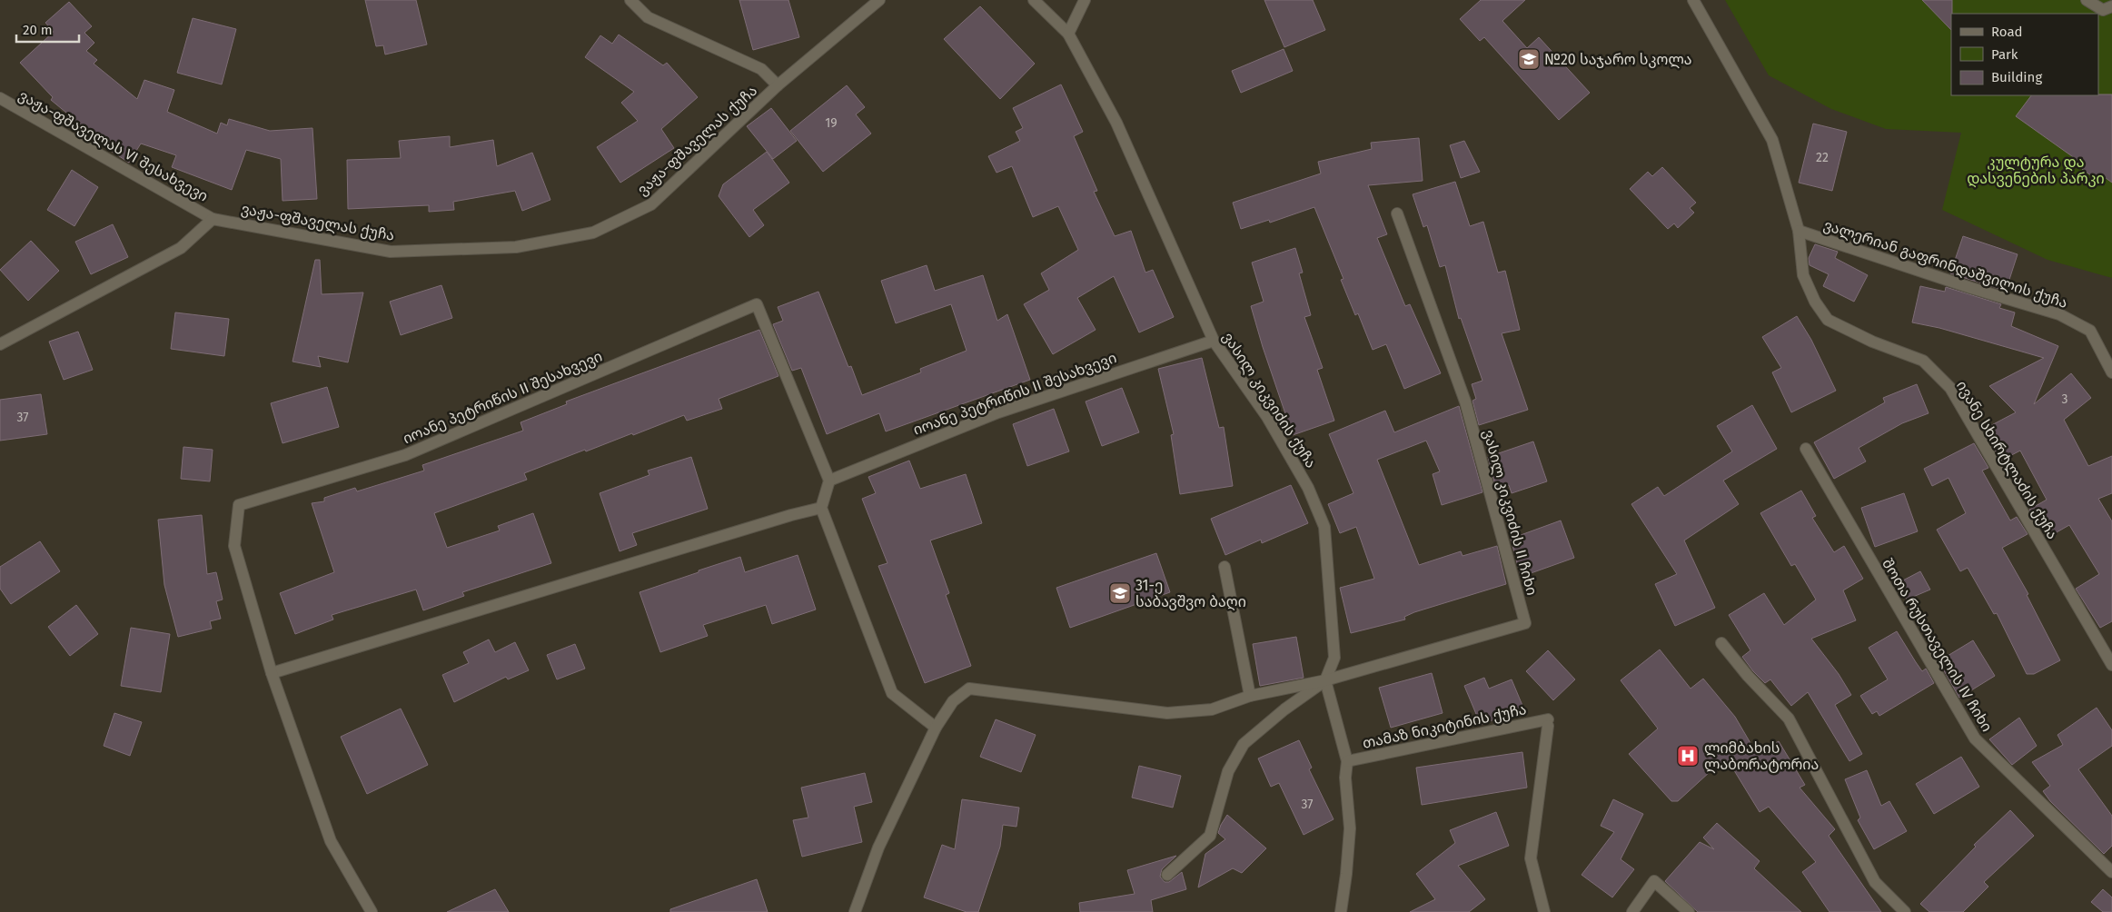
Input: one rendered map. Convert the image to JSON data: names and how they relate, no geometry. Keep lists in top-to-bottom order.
{
  "streets": {
    "street": [
      "ვაჟა-ფშაველას ქუჩა",
      "ვაჟა-ფშაველას VI შესახვევი",
      "ვალერიან გაფრინდაშვილის ქუჩა",
      "იოანე პეტრიწის II შესახვევი",
      "ვასილ კიკვიძის ქუჩა",
      "ივანე სხირტლაძის ქუჩა",
      "ვასილ კიკვიძის II ჩიხი",
      "შოთა რუსთაველის IV ჩიხი",
      "თამაზ ნიკიტინის ქუჩა"
    ]
  },
  "crossings": [
    ["ვაჟა-ფშაველას ქუჩა", "ვაჟა-ფშაველას VI შესახვევი"],
    ["ვალერიან გაფრინდაშვილის ქუჩა", "ივანე სხირტლაძის ქუჩა"],
    ["იოანე პეტრიწის II შესახვევი", "ვასილ კიკვიძის ქუჩა"],
    ["ვასილ კიკვიძის ქუჩა", "ვასილ კიკვიძის II ჩიხი"]
  ],
  "parks": ["კულტურა და დასვენების პარკი"],
  "places": {
    "school or university": ["№20 საჯარო სკოლა", "31-ე საბავშვო ბაღი"],
    "hospital": ["ლიმბახის ლაბორატორია"]
  },
  "house_numbers": [
    "19",
    "22",
    "3",
    "37",
    "37"
  ],
  "legend": ["Road", "Park", "Building"],
  "scale_bar": "20 m"
}
